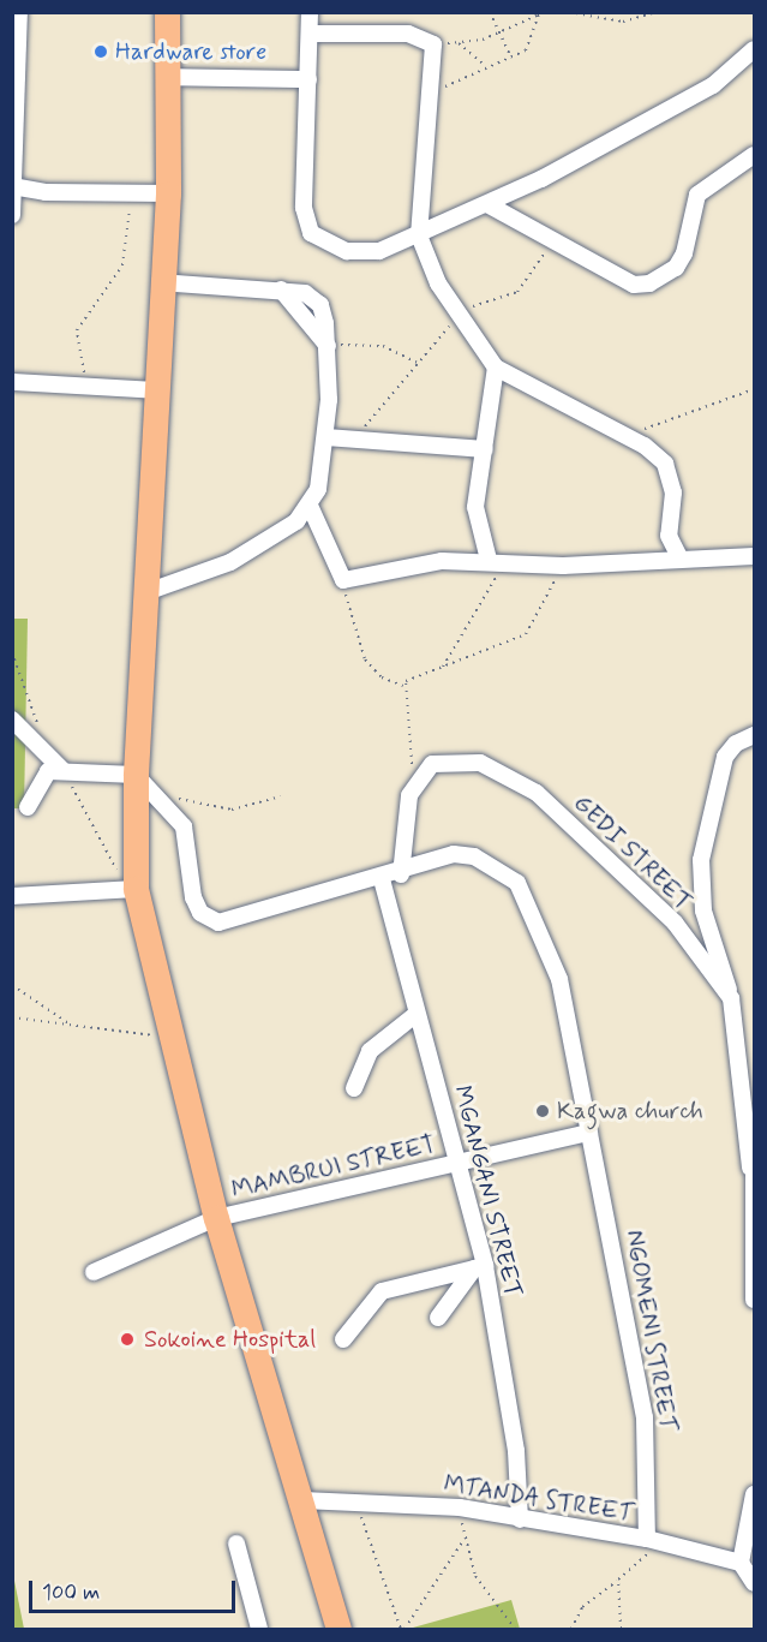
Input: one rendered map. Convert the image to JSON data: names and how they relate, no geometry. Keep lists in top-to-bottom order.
{
  "streets": {
    "street": [
      "GEDI STREET",
      "MAMBRUI STREET",
      "MGANGANI STREET",
      "NGOMENI STREET",
      "MTANDA STREET"
    ]
  },
  "crossings": [
    ["MAMBRUI STREET", "MGANGANI STREET"],
    ["MAMBRUI STREET", "NGOMENI STREET"],
    ["MGANGANI STREET", "NGOMENI STREET"],
    ["MGANGANI STREET", "MTANDA STREET"],
    ["NGOMENI STREET", "MTANDA STREET"]
  ],
  "places": ["Hardware store", "Kagwa church", "Sokoine Hospital"],
  "scale_bar": "100 m"
}
